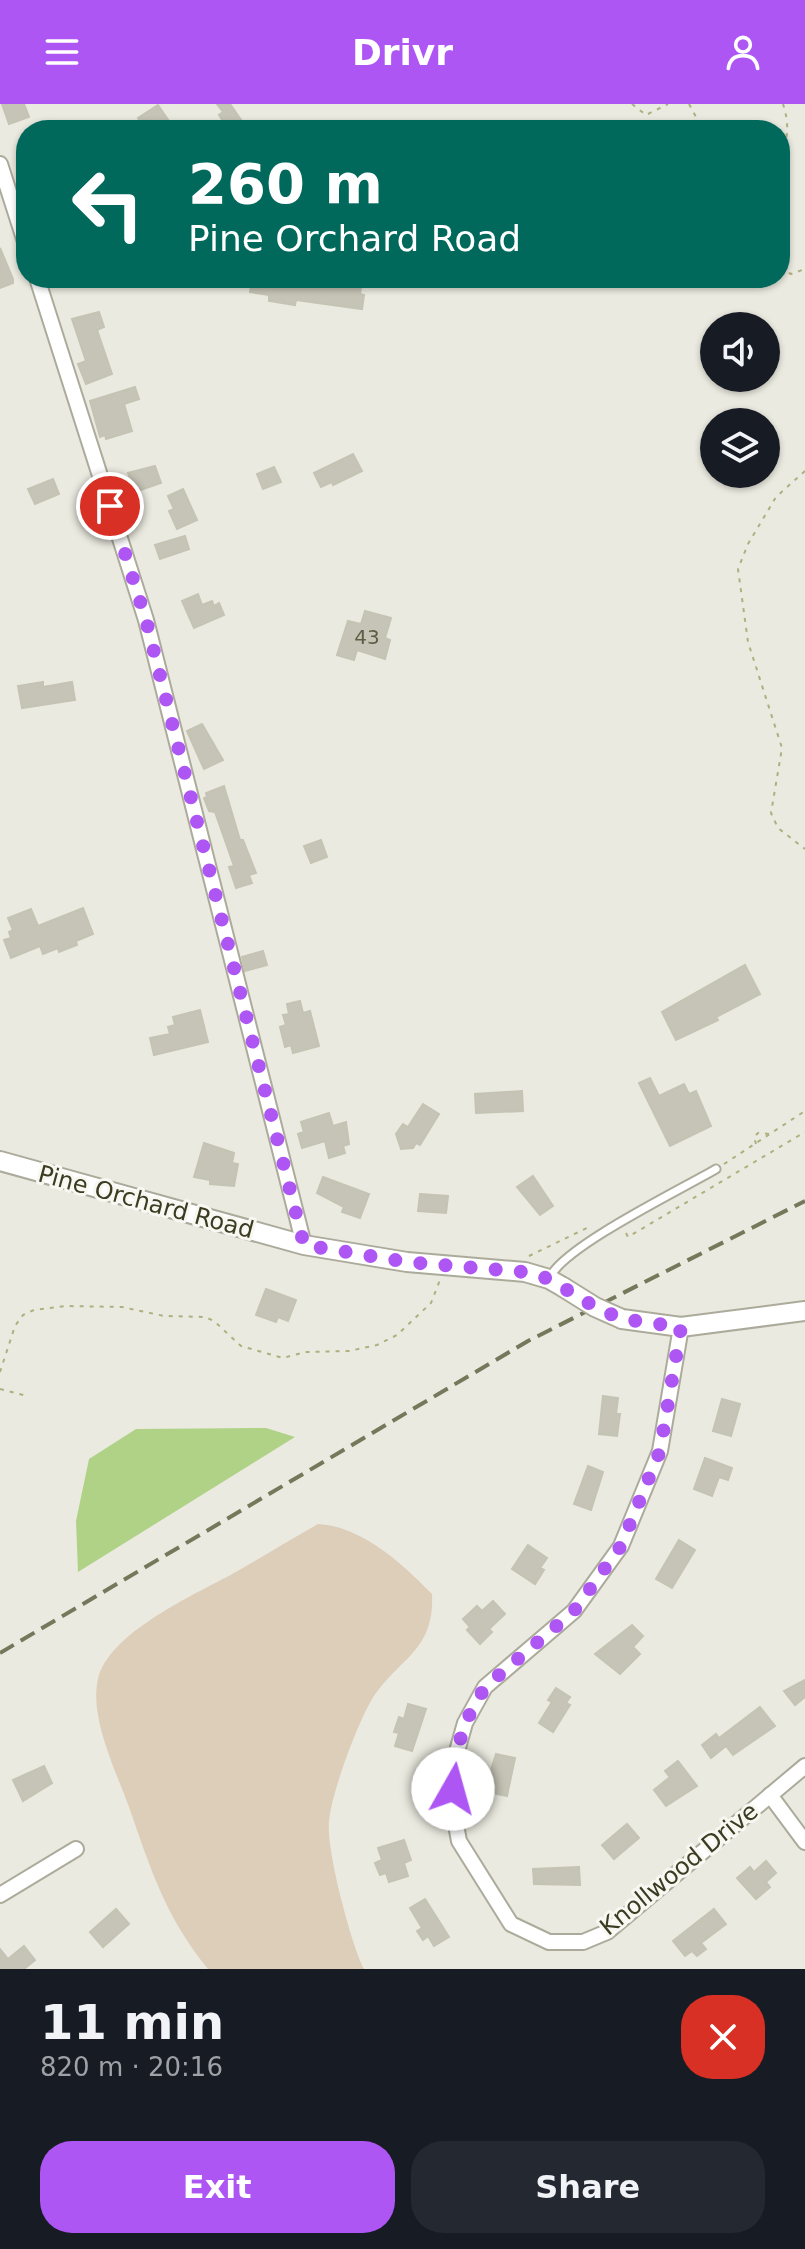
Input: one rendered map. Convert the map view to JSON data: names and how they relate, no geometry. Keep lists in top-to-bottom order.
{
  "streets": {
    "street": ["Pine Orchard Road", "Knollwood Drive"]
  },
  "crossings": [
    ["Pine Orchard Road", "Knollwood Drive"]
  ],
  "house_numbers": ["43"],
  "page": {
    "header": "Drivr",
    "turn": ["260 m", "Pine Orchard Road"],
    "heading": ["11 min", "820 m · 20:16"],
    "buttons": ["Exit", "Share"]
  }
}
